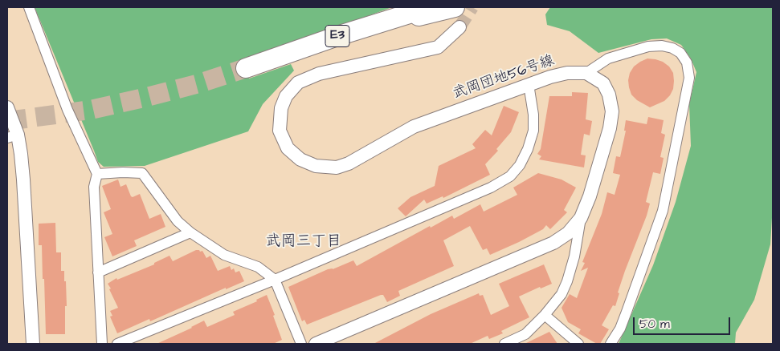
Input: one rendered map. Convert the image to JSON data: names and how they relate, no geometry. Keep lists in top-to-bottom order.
{
  "streets": {
    "highway": ["E3"],
    "street": ["武岡団地56号線"]
  },
  "districts": ["武岡三丁目"],
  "scale_bar": "50 m"
}
